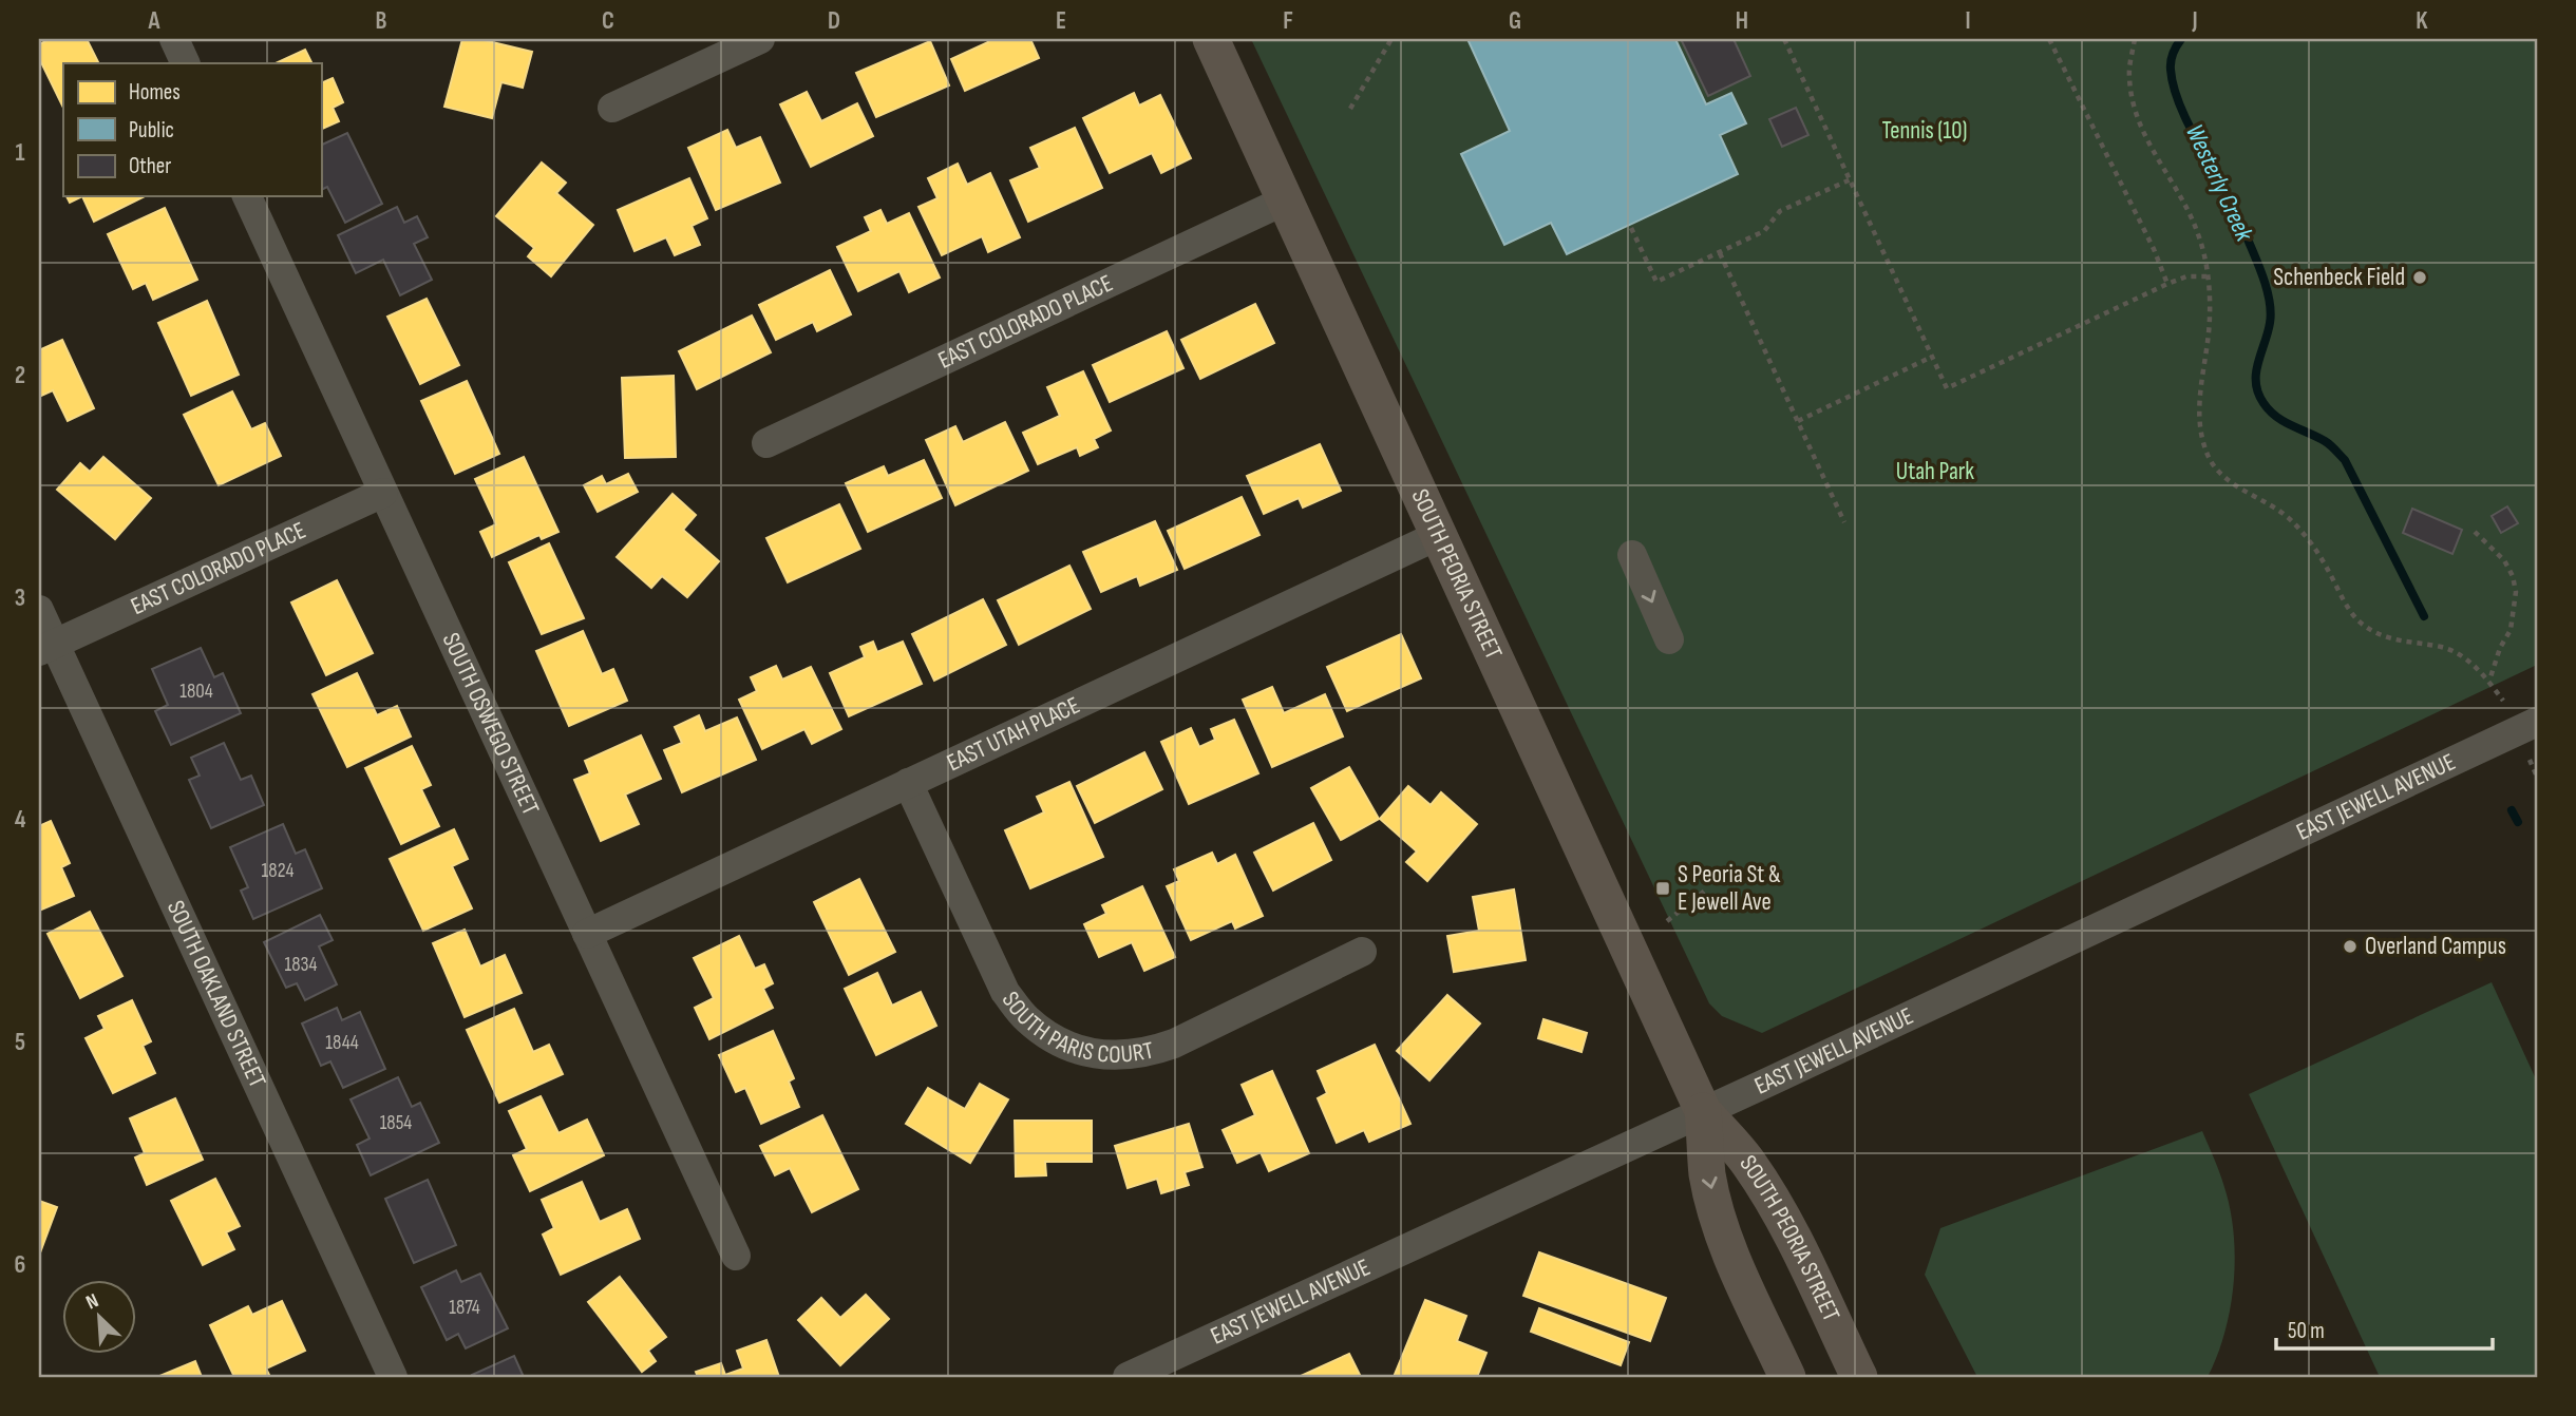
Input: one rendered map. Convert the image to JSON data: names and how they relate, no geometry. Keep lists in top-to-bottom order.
{
  "streets": {
    "main road": ["SOUTH PEORIA STREET"],
    "street": [
      "EAST COLORADO PLACE",
      "SOUTH OSWEGO STREET",
      "EAST UTAH PLACE",
      "EAST JEWELL AVENUE",
      "SOUTH OAKLAND STREET",
      "SOUTH PARIS COURT"
    ]
  },
  "crossings": [
    ["EAST COLORADO PLACE", "SOUTH PEORIA STREET"],
    ["EAST COLORADO PLACE", "SOUTH OSWEGO STREET"],
    ["EAST COLORADO PLACE", "SOUTH OAKLAND STREET"],
    ["SOUTH PEORIA STREET", "EAST UTAH PLACE"],
    ["SOUTH PEORIA STREET", "EAST JEWELL AVENUE"],
    ["SOUTH OSWEGO STREET", "EAST UTAH PLACE"],
    ["EAST UTAH PLACE", "SOUTH PARIS COURT"]
  ],
  "water": ["Westerly Creek"],
  "parks": ["Tennis (10)", "Utah Park"],
  "places": {
    "other": ["Schenbeck Field", "Overland Campus"],
    "transit": ["S Peoria St & E Jewell Ave"]
  },
  "house_numbers": [
    "1804",
    "1824",
    "1834",
    "1844",
    "1854",
    "1874"
  ],
  "legend": ["Homes", "Public", "Other"],
  "scale_bar": "50 m",
  "north": "top left",
  "grid": {
    "columns": [
      "A",
      "B",
      "C",
      "D",
      "E",
      "F",
      "G",
      "H",
      "I",
      "J",
      "K"
    ],
    "rows": [
      "1",
      "2",
      "3",
      "4",
      "5",
      "6"
    ]
  }
}
